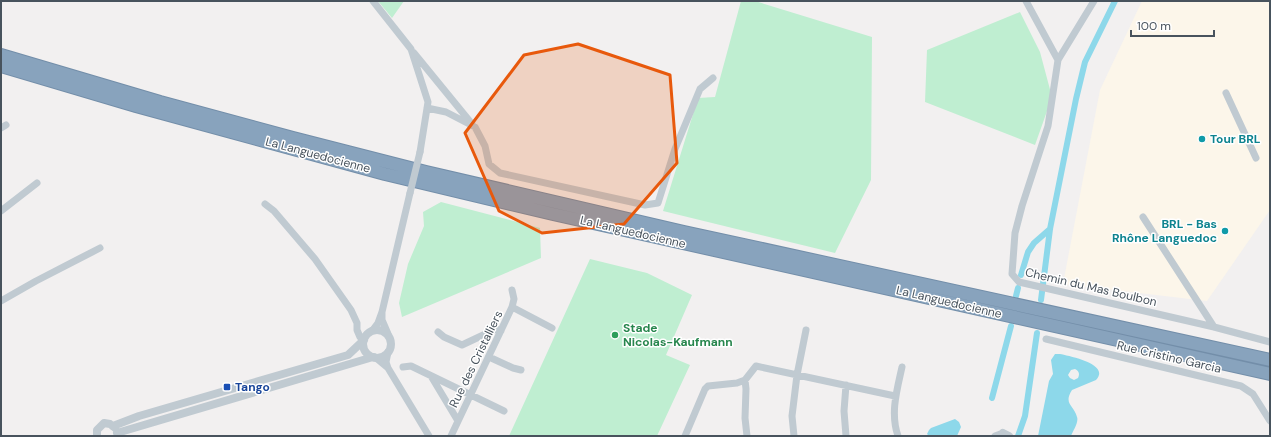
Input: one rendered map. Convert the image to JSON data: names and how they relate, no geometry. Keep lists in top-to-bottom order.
{
  "streets": {
    "highway": ["La Languedocienne"],
    "street": ["Chemin du Mas Boulbon", "Rue Cristino Garcia", "Rue des Cristalliers"]
  },
  "places": {
    "other": ["Tour BRL", "BRL - Bas Rhône Languedoc", "Stade Nicolas-Kaufmann"],
    "transit": ["Tango"]
  },
  "scale_bar": "100 m"
}
